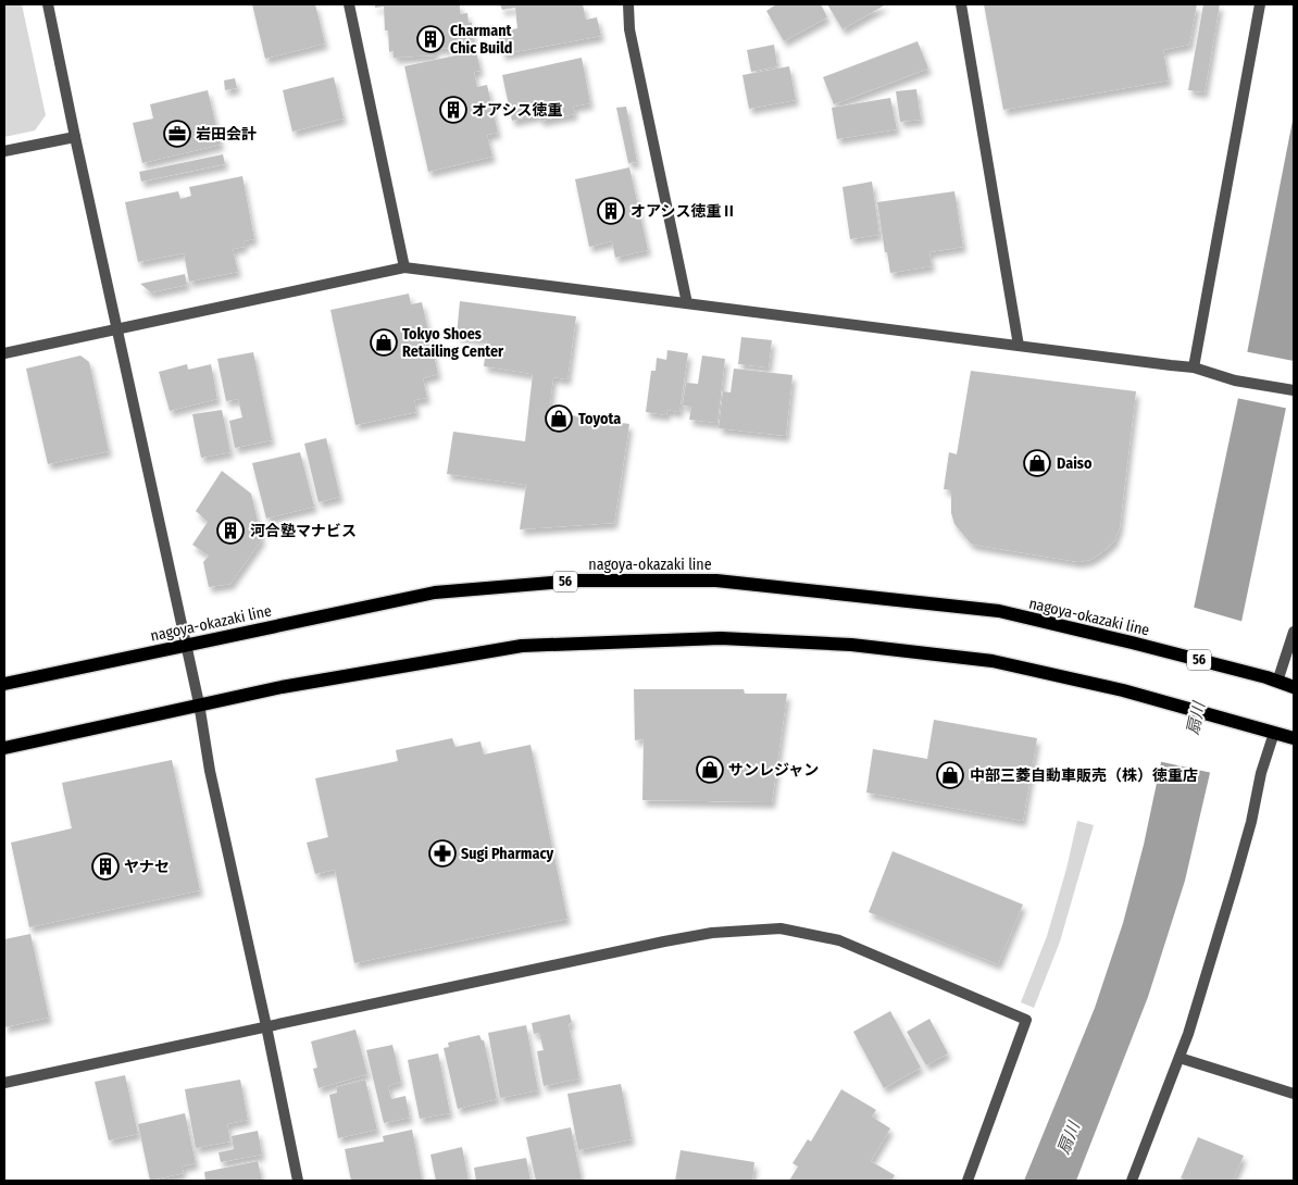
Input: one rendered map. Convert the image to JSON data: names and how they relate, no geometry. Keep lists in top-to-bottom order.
{
  "streets": {
    "main road": ["nagoya-okazaki line", "56"]
  },
  "water": ["扇川"],
  "places": {
    "building": [
      "Charmant Chic Build",
      "オアシス徳重",
      "オアシス徳重Ⅱ",
      "河合塾マナビス",
      "ヤナセ"
    ],
    "office": ["岩田会計"],
    "shop": [
      "Tokyo Shoes Retailing Center",
      "Toyota",
      "Daiso",
      "サンレジャン",
      "中部三菱自動車販売（株）徳重店"
    ],
    "pharmacy": ["Sugi Pharmacy"]
  }
}
